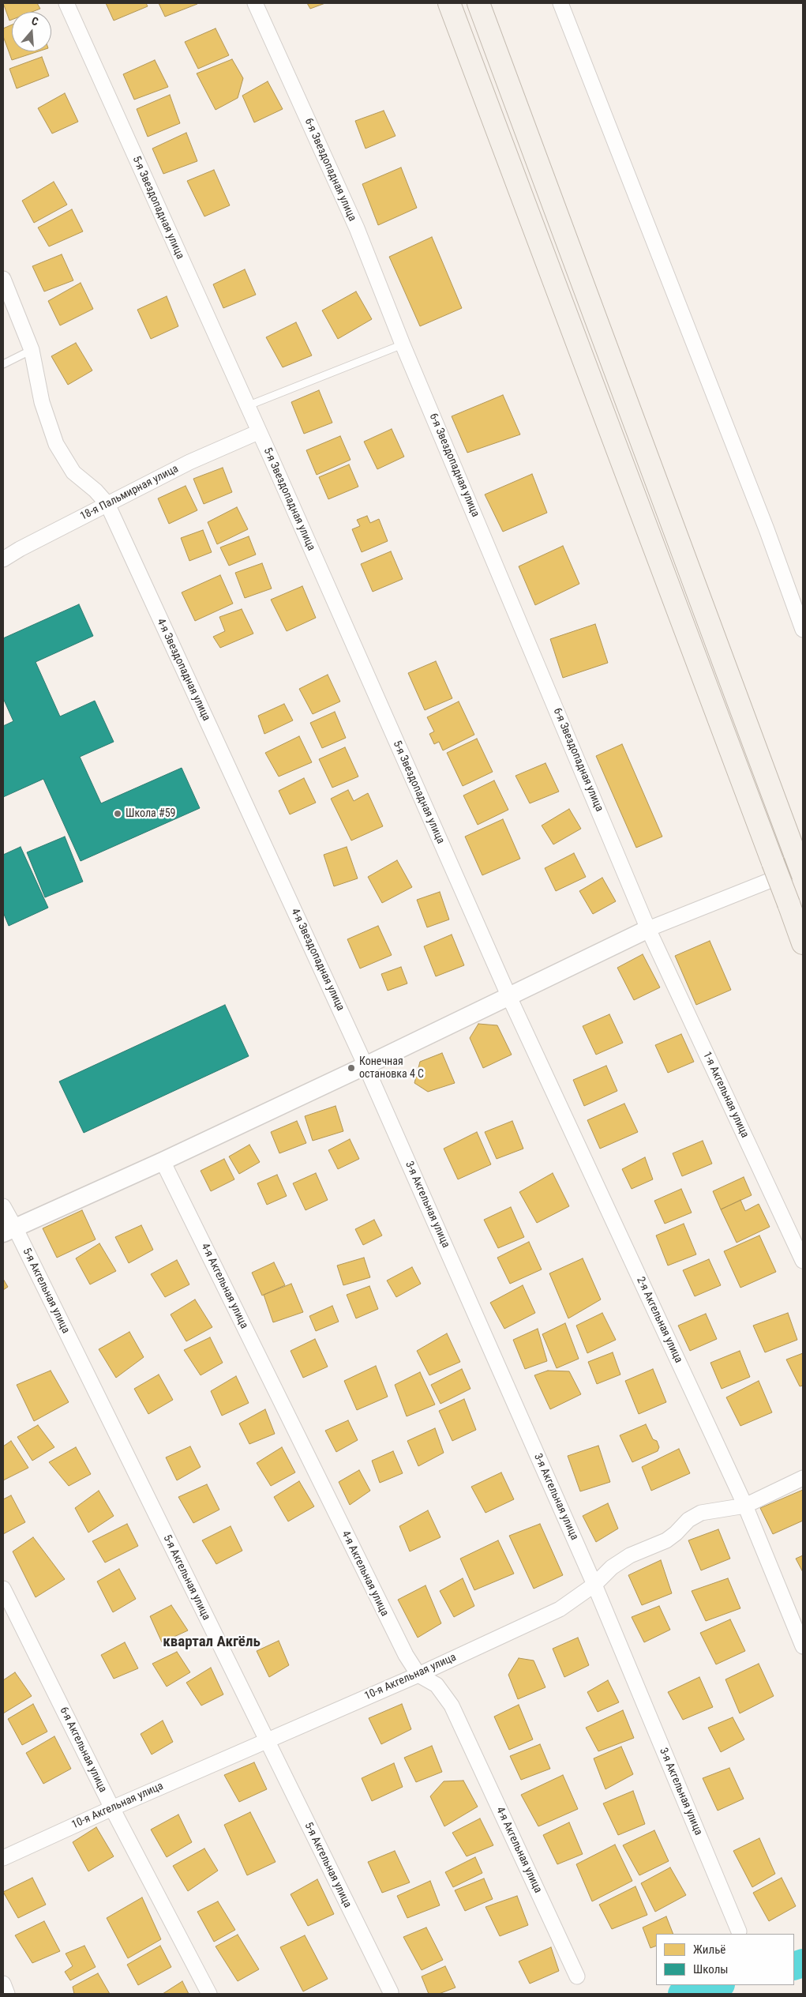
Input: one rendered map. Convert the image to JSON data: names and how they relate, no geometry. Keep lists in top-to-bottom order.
{
  "streets": {
    "street": [
      "6-я Звездопадная улица",
      "5-я Звездопадная улица",
      "18-я Пальмирная улица",
      "4-я Звездопадная улица",
      "1-я Акгельная улица",
      "3-я Акгельная улица",
      "4-я Акгельная улица",
      "5-я Акгельная улица",
      "2-я Акгельная улица",
      "10-я Акгельная улица",
      "6-я Акгельная улица"
    ]
  },
  "crossings": [
    ["6-я Звездопадная улица", "1-я Акгельная улица"],
    ["5-я Звездопадная улица", "18-я Пальмирная улица"],
    ["5-я Звездопадная улица", "2-я Акгельная улица"],
    ["18-я Пальмирная улица", "4-я Звездопадная улица"],
    ["4-я Звездопадная улица", "3-я Акгельная улица"],
    ["3-я Акгельная улица", "10-я Акгельная улица"],
    ["4-я Акгельная улица", "10-я Акгельная улица"],
    ["5-я Акгельная улица", "10-я Акгельная улица"],
    ["2-я Акгельная улица", "10-я Акгельная улица"],
    ["10-я Акгельная улица", "6-я Акгельная улица"]
  ],
  "districts": ["квартал Акгёль"],
  "places": ["Школа #59", "Конечная остановка 4 С"],
  "legend": ["Жильё", "Школы"],
  "north": "top"
}
